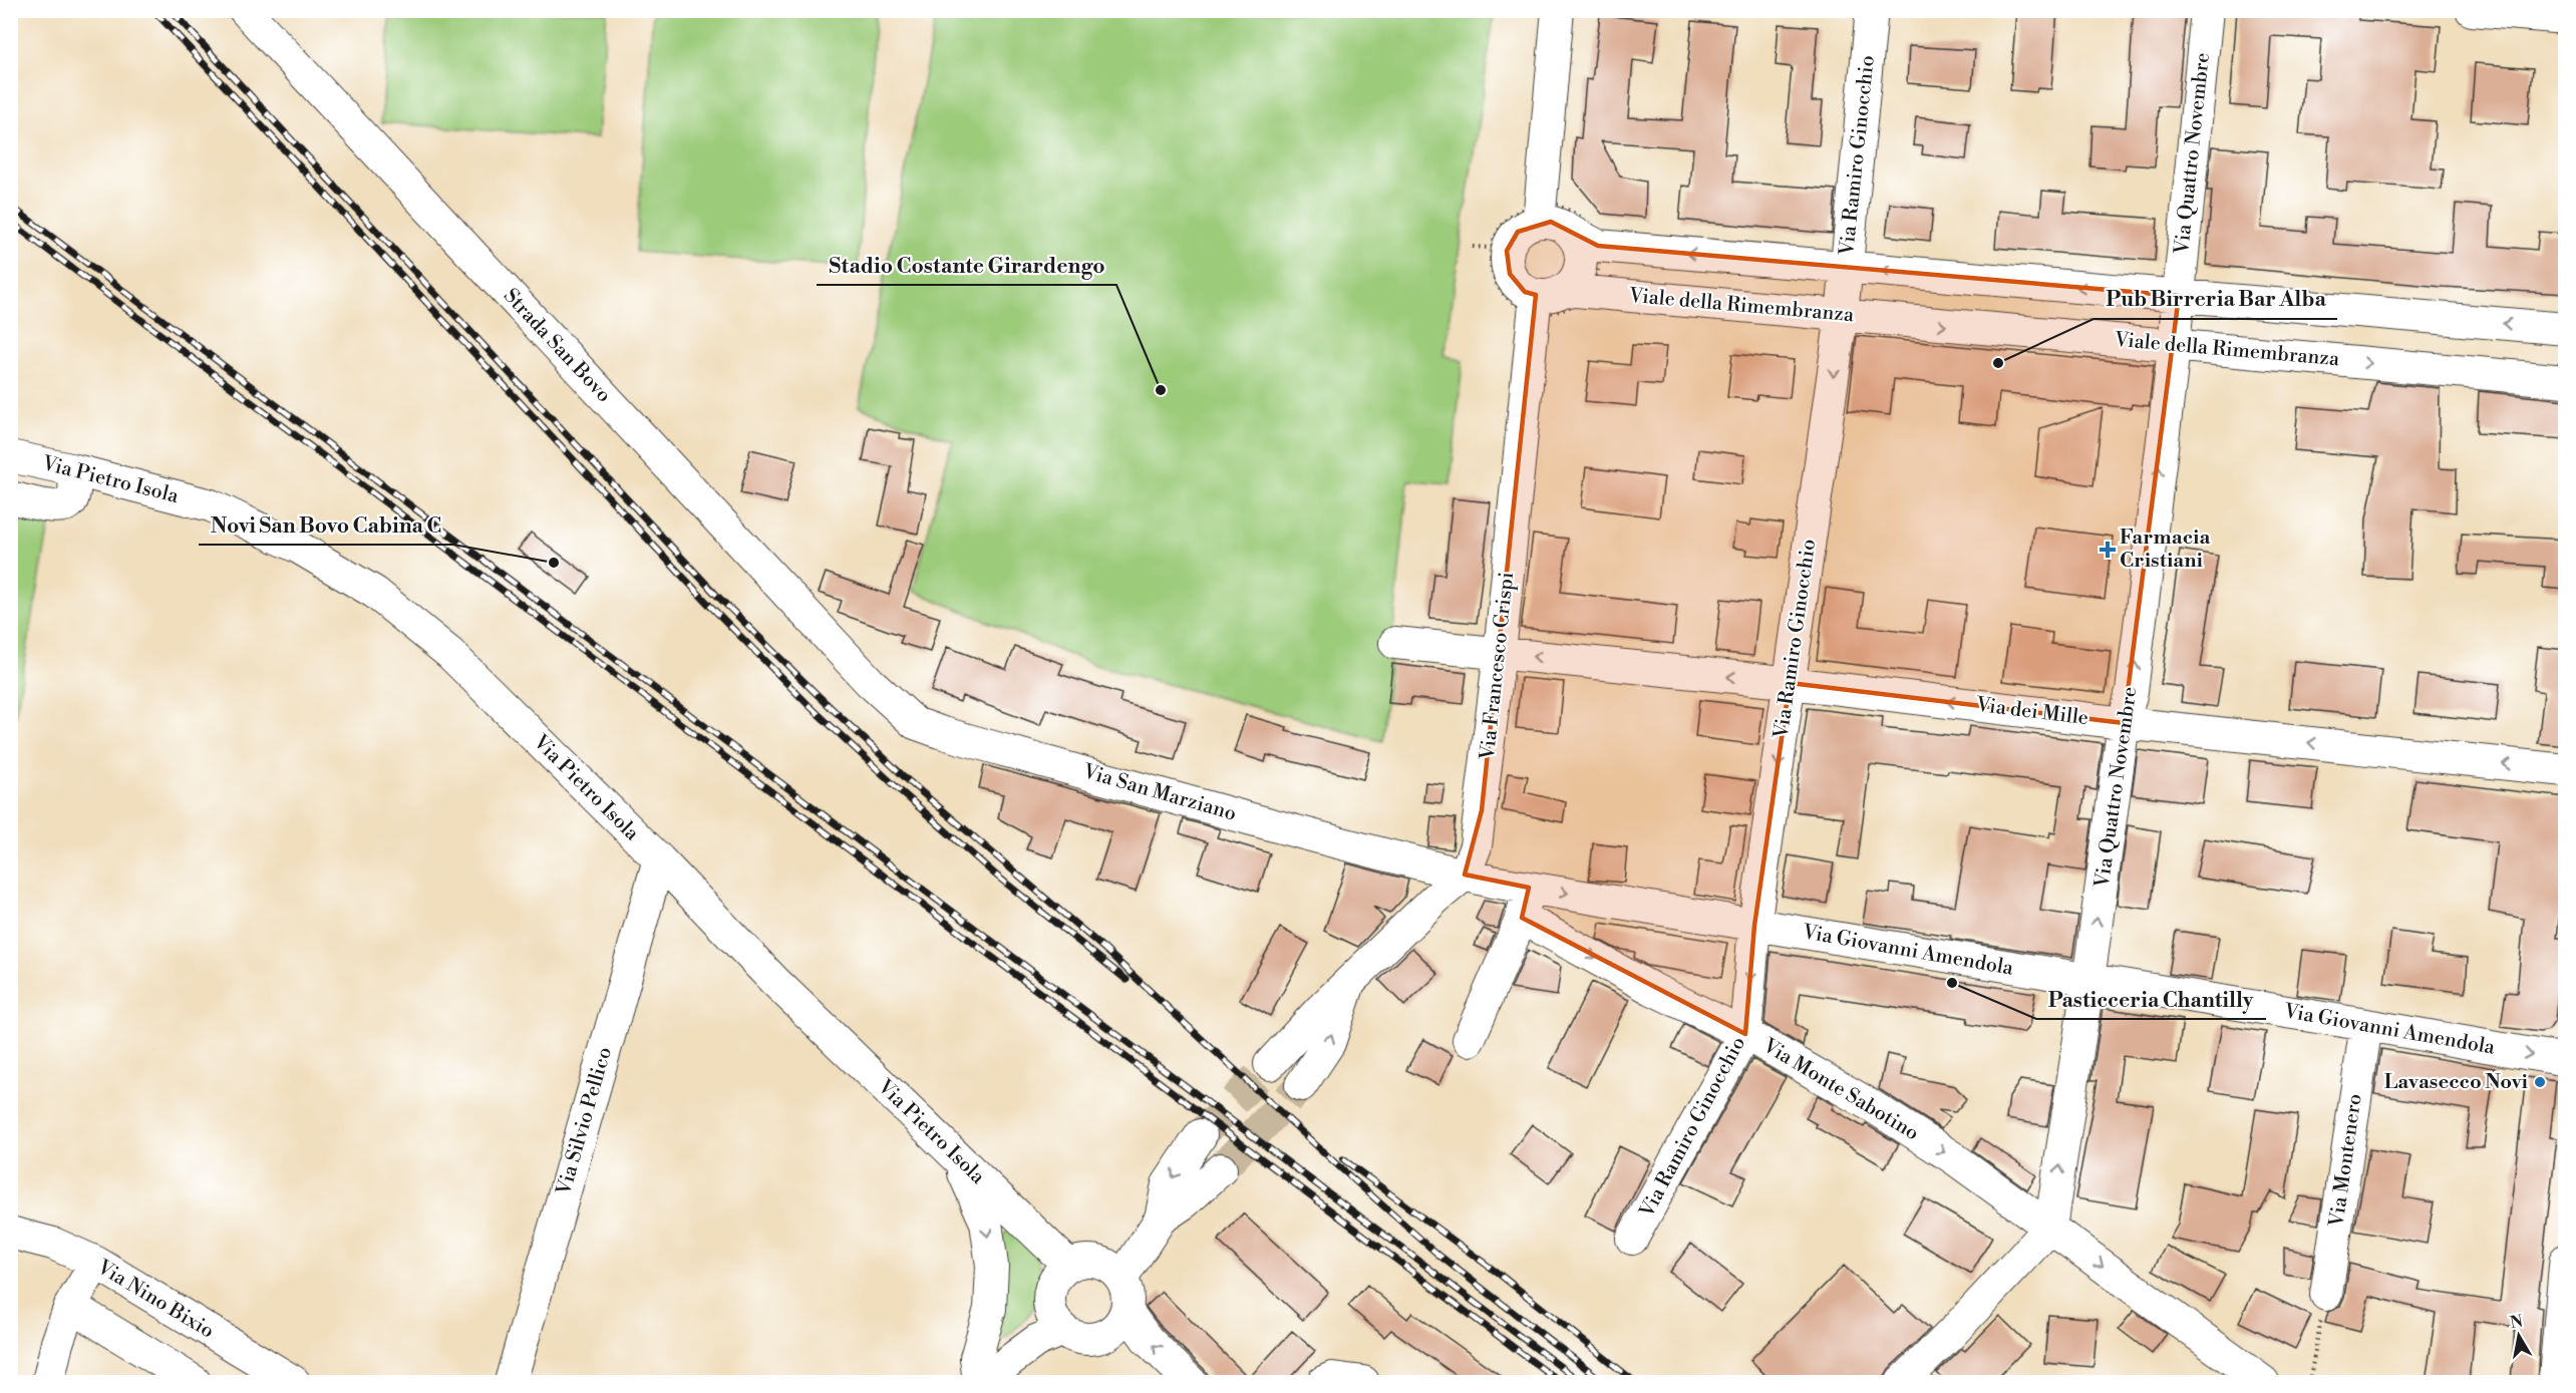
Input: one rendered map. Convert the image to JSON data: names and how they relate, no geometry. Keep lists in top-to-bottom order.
{
  "streets": {
    "street": [
      "Via Quattro Novembre",
      "Via Ramiro Ginocchio",
      "Viale della Rimembranza",
      "Strada San Bovo",
      "Via Pietro Isola",
      "Via Francesco Crispi",
      "Via dei Mille",
      "Via San Marziano",
      "Via Giovanni Amendola",
      "Via Monte Sabotino",
      "Via Silvio Pellico",
      "Via Montenero",
      "Via Nino Bixio"
    ]
  },
  "crossings": [
    ["Via Quattro Novembre", "Viale della Rimembranza"],
    ["Via Quattro Novembre", "Via dei Mille"],
    ["Via Quattro Novembre", "Via Giovanni Amendola"],
    ["Via Quattro Novembre", "Via Monte Sabotino"],
    ["Via Ramiro Ginocchio", "Viale della Rimembranza"],
    ["Via Ramiro Ginocchio", "Via dei Mille"],
    ["Via Ramiro Ginocchio", "Via Giovanni Amendola"],
    ["Via Ramiro Ginocchio", "Via Monte Sabotino"],
    ["Viale della Rimembranza", "Via Francesco Crispi"],
    ["Strada San Bovo", "Via San Marziano"],
    ["Via Pietro Isola", "Via Silvio Pellico"],
    ["Via Francesco Crispi", "Via dei Mille"],
    ["Via Francesco Crispi", "Via San Marziano"],
    ["Via Francesco Crispi", "Via Giovanni Amendola"],
    ["Via San Marziano", "Via Giovanni Amendola"],
    ["Via Giovanni Amendola", "Via Montenero"]
  ],
  "one_way": [
    "Via Quattro Novembre",
    "Via Ramiro Ginocchio",
    "Via dei Mille",
    "Via Giovanni Amendola",
    "Via Monte Sabotino"
  ],
  "places": {
    "other": [
      "Pub Birreria Bar Alba",
      "Stadio Costante Girardengo",
      "Novi San Bovo Cabina C",
      "Pasticceria Chantilly",
      "Lavasecco Novi"
    ],
    "health": ["Farmacia Cristiani"]
  },
  "north": "top"
}
